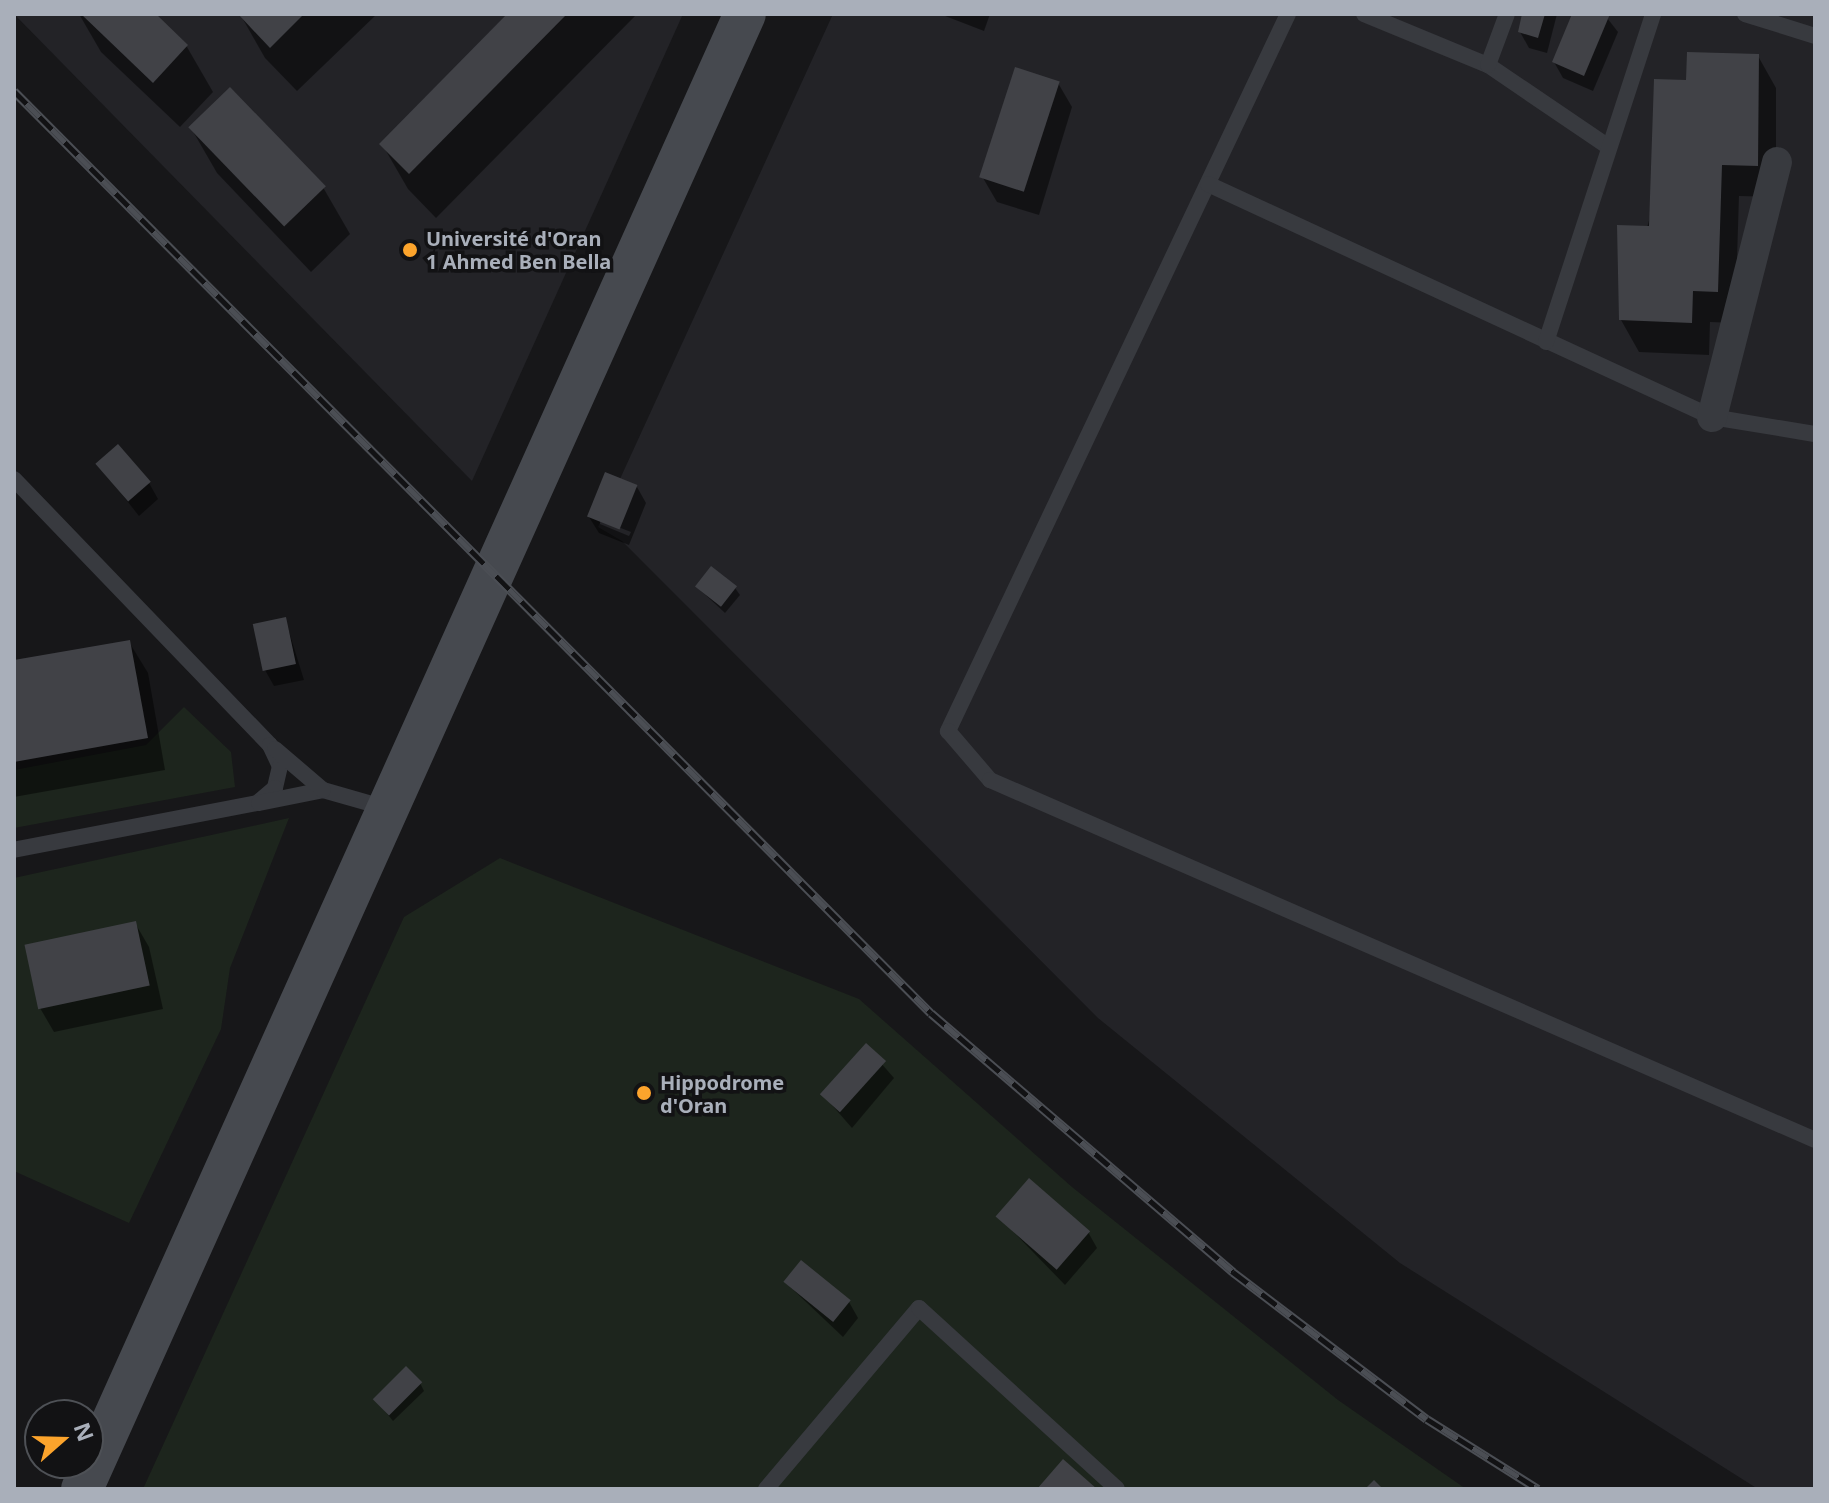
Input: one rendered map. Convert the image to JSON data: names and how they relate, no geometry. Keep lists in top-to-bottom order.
{
  "places": ["Université d'Oran 1 Ahmed Ben Bella", "Hippodrome d'Oran"],
  "north": "right"
}
